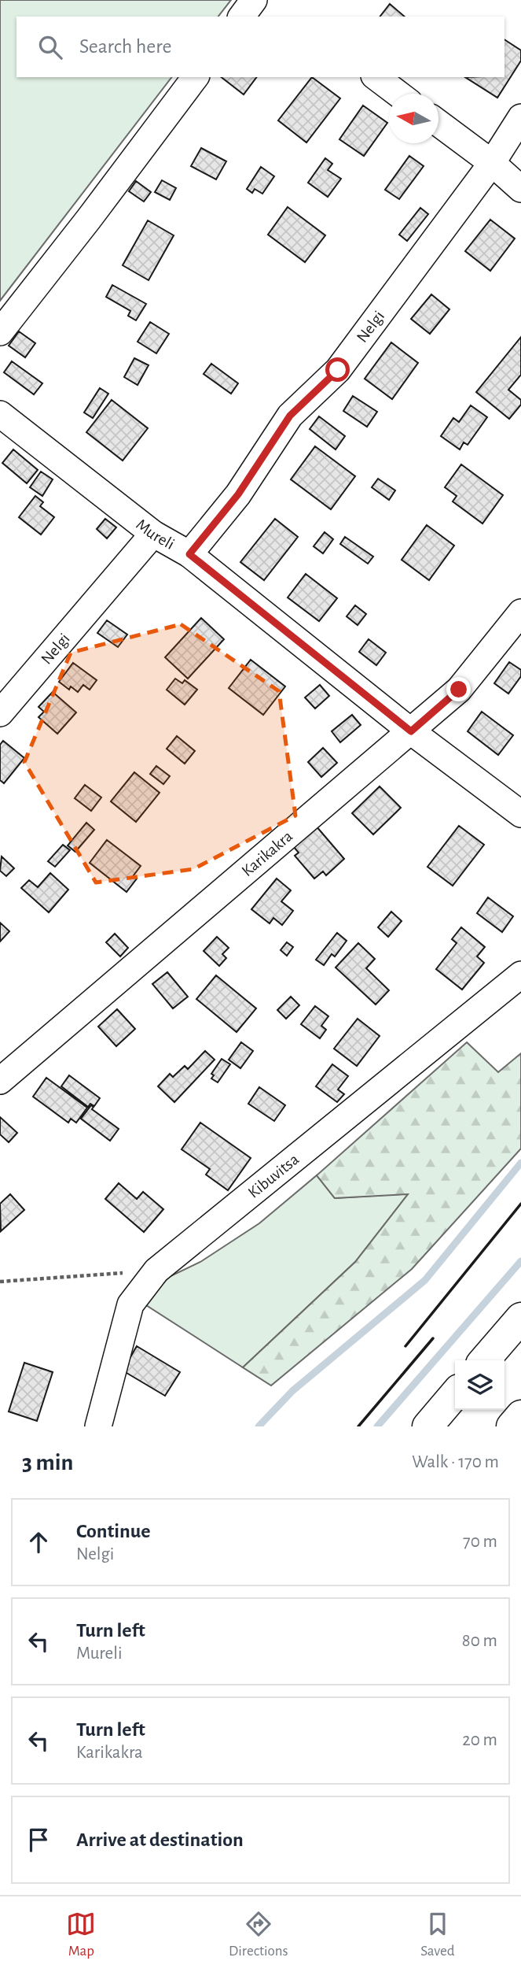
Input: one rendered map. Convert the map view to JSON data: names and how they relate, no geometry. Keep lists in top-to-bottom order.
{
  "streets": {
    "street": [
      "Nelgi",
      "Mureli",
      "Karikakra",
      "Kibuvitsa"
    ]
  },
  "crossings": [
    ["Nelgi", "Mureli"],
    ["Mureli", "Karikakra"]
  ],
  "north": "left",
  "page": {
    "search": "Search here",
    "heading": ["3 min", "Walk · 170 m"],
    "list": [
      ["Continue", "Nelgi", "70 m"],
      ["Turn left", "Mureli", "80 m"],
      ["Turn left", "Karikakra", "20 m"],
      "Arrive at destination"
    ],
    "nav": ["Map", "Directions", "Saved"]
  }
}
